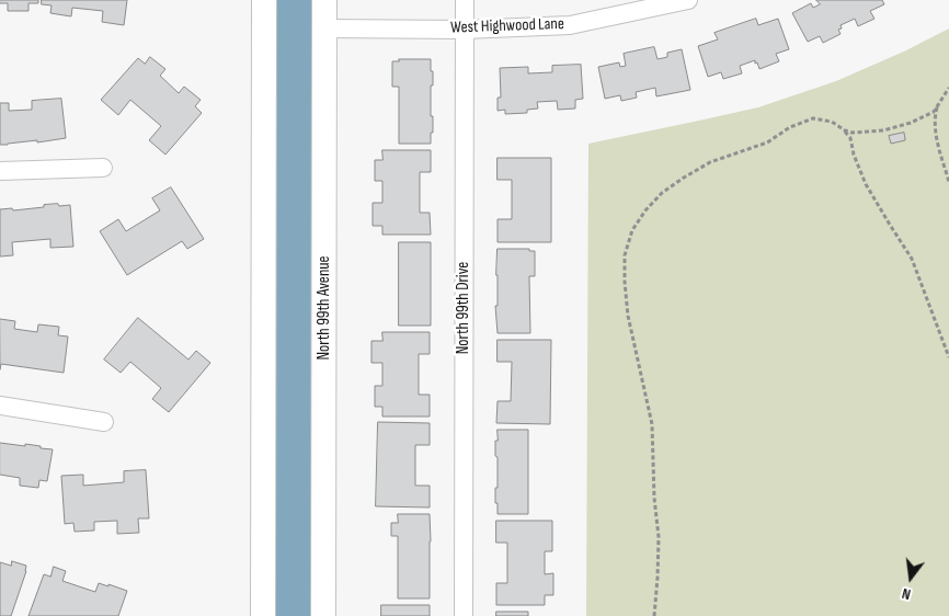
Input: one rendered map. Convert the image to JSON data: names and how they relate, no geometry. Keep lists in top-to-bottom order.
{
  "streets": {
    "main road": ["North 99th Avenue"],
    "street": ["West Highwood Lane", "North 99th Drive"]
  },
  "crossings": [
    ["West Highwood Lane", "North 99th Avenue"],
    ["West Highwood Lane", "North 99th Drive"]
  ],
  "north": "bottom"
}
